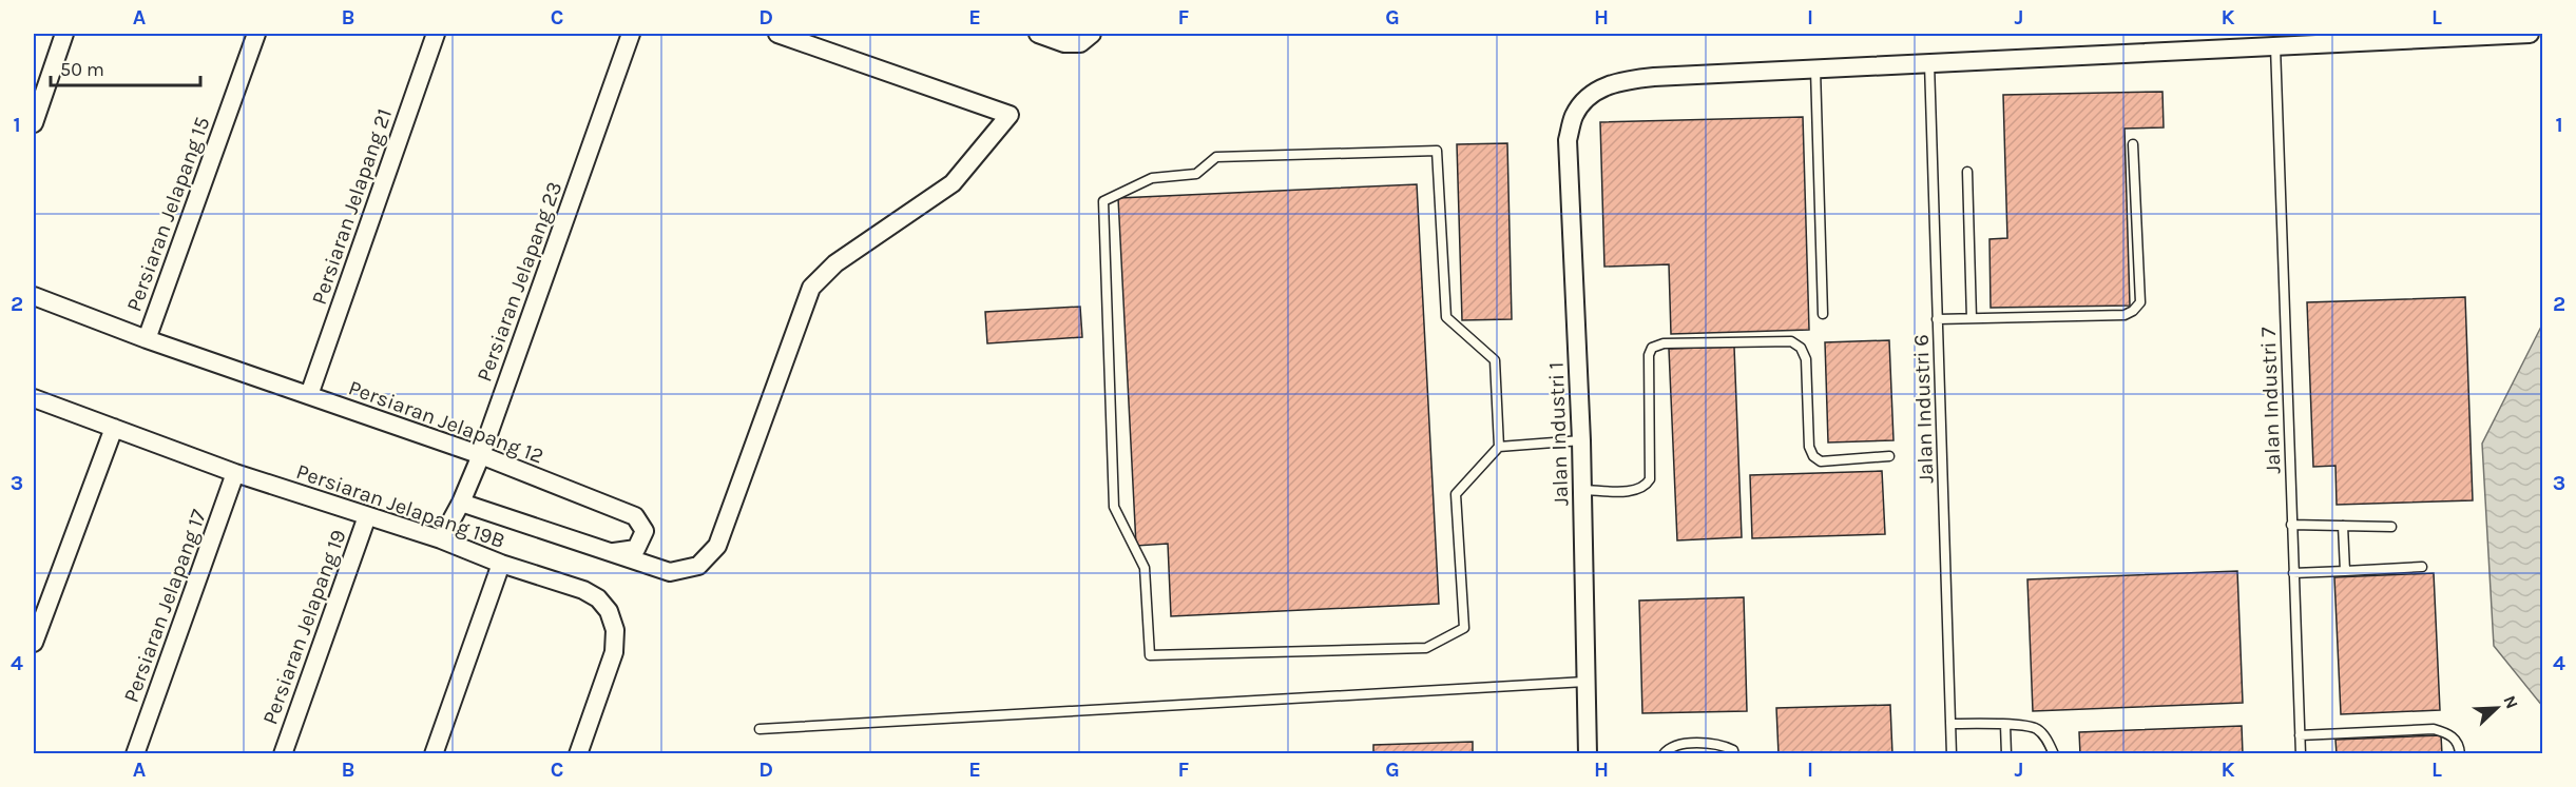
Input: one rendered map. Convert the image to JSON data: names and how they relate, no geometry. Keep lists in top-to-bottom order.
{
  "streets": {
    "street": [
      "Persiaran Jelapang 21",
      "Persiaran Jelapang 15",
      "Persiaran Jelapang 23",
      "Persiaran Jelapang 12",
      "Jalan Industri 1",
      "Persiaran Jelapang 19B",
      "Persiaran Jelapang 17",
      "Persiaran Jelapang 19"
    ],
    "lane": ["Jalan Industri 7", "Jalan Industri 6"]
  },
  "crossings": [
    ["Persiaran Jelapang 21", "Persiaran Jelapang 12"],
    ["Persiaran Jelapang 15", "Persiaran Jelapang 12"],
    ["Persiaran Jelapang 23", "Persiaran Jelapang 12"],
    ["Persiaran Jelapang 23", "Persiaran Jelapang 19B"],
    ["Persiaran Jelapang 19B", "Persiaran Jelapang 17"],
    ["Persiaran Jelapang 19B", "Persiaran Jelapang 19"]
  ],
  "scale_bar": "50 m",
  "north": "top right",
  "grid": {
    "columns": [
      "A",
      "B",
      "C",
      "D",
      "E",
      "F",
      "G",
      "H",
      "I",
      "J",
      "K",
      "L"
    ],
    "rows": [
      "1",
      "2",
      "3",
      "4"
    ]
  }
}
